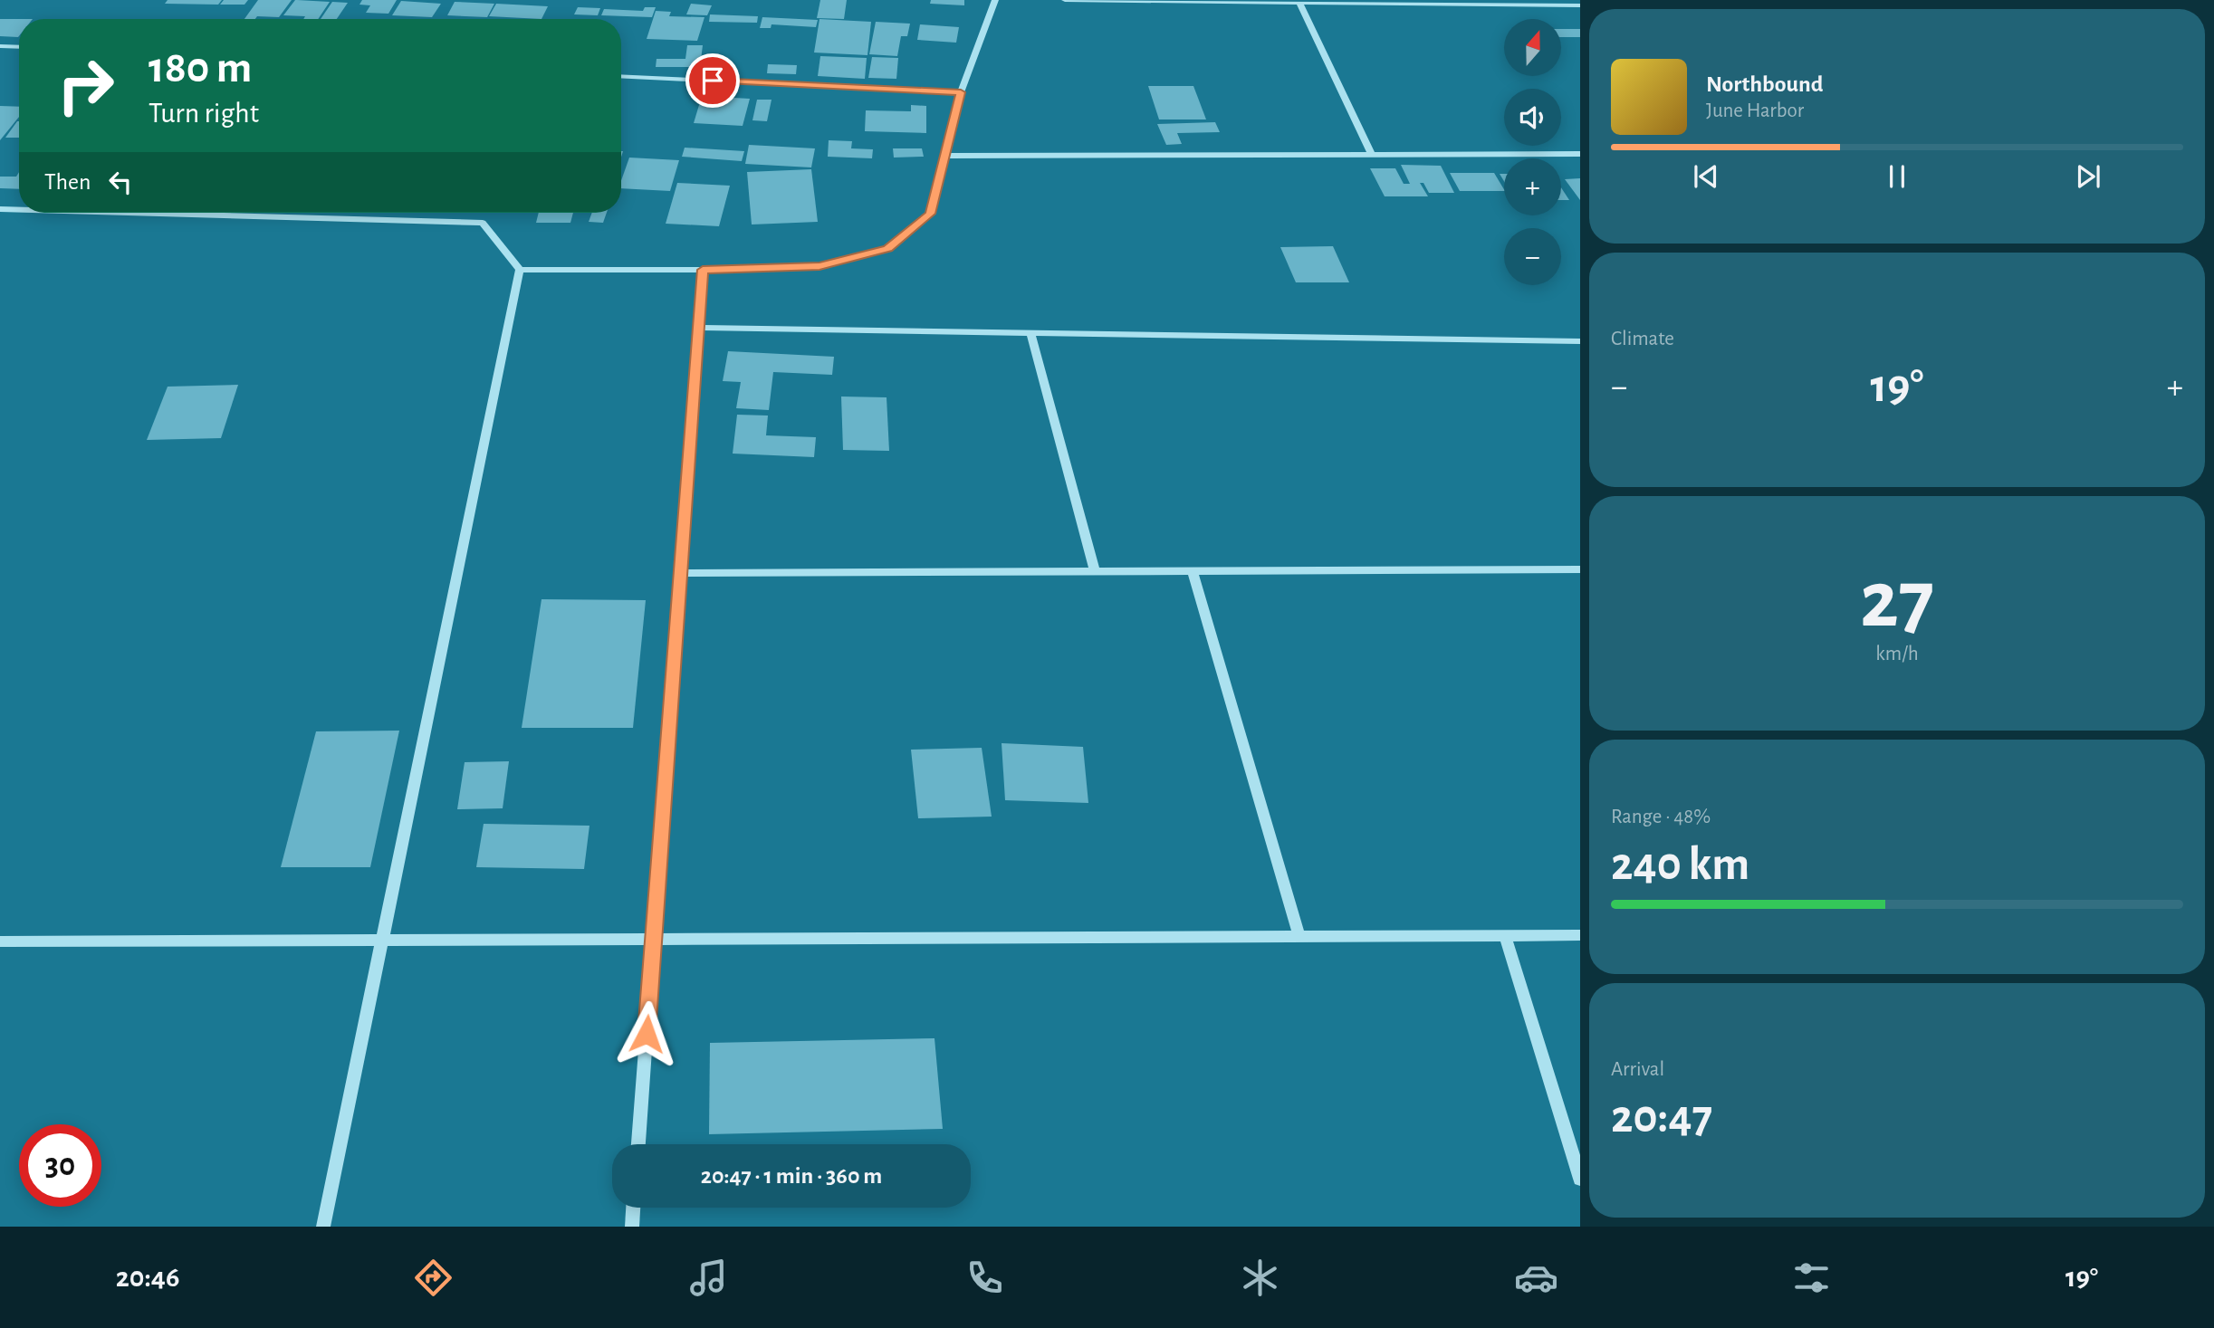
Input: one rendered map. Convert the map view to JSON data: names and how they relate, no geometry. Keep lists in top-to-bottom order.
{
  "north": "top",
  "page": {
    "map_buttons": ["+", "−"],
    "turn": ["180 m", "Turn right"],
    "song": ["Northbound", "June Harbor"],
    "then": "Then",
    "tile": [
      "Climate",
      ["27", "km/h"],
      ["Range · 48%", "240 km"],
      ["Arrival", "20:47"]
    ],
    "heat": ["−", "19°", "+"],
    "limit": "30",
    "trip": "20:47 · 1 min · 360 m",
    "tabs": ["20:46", "19°"]
  }
}
